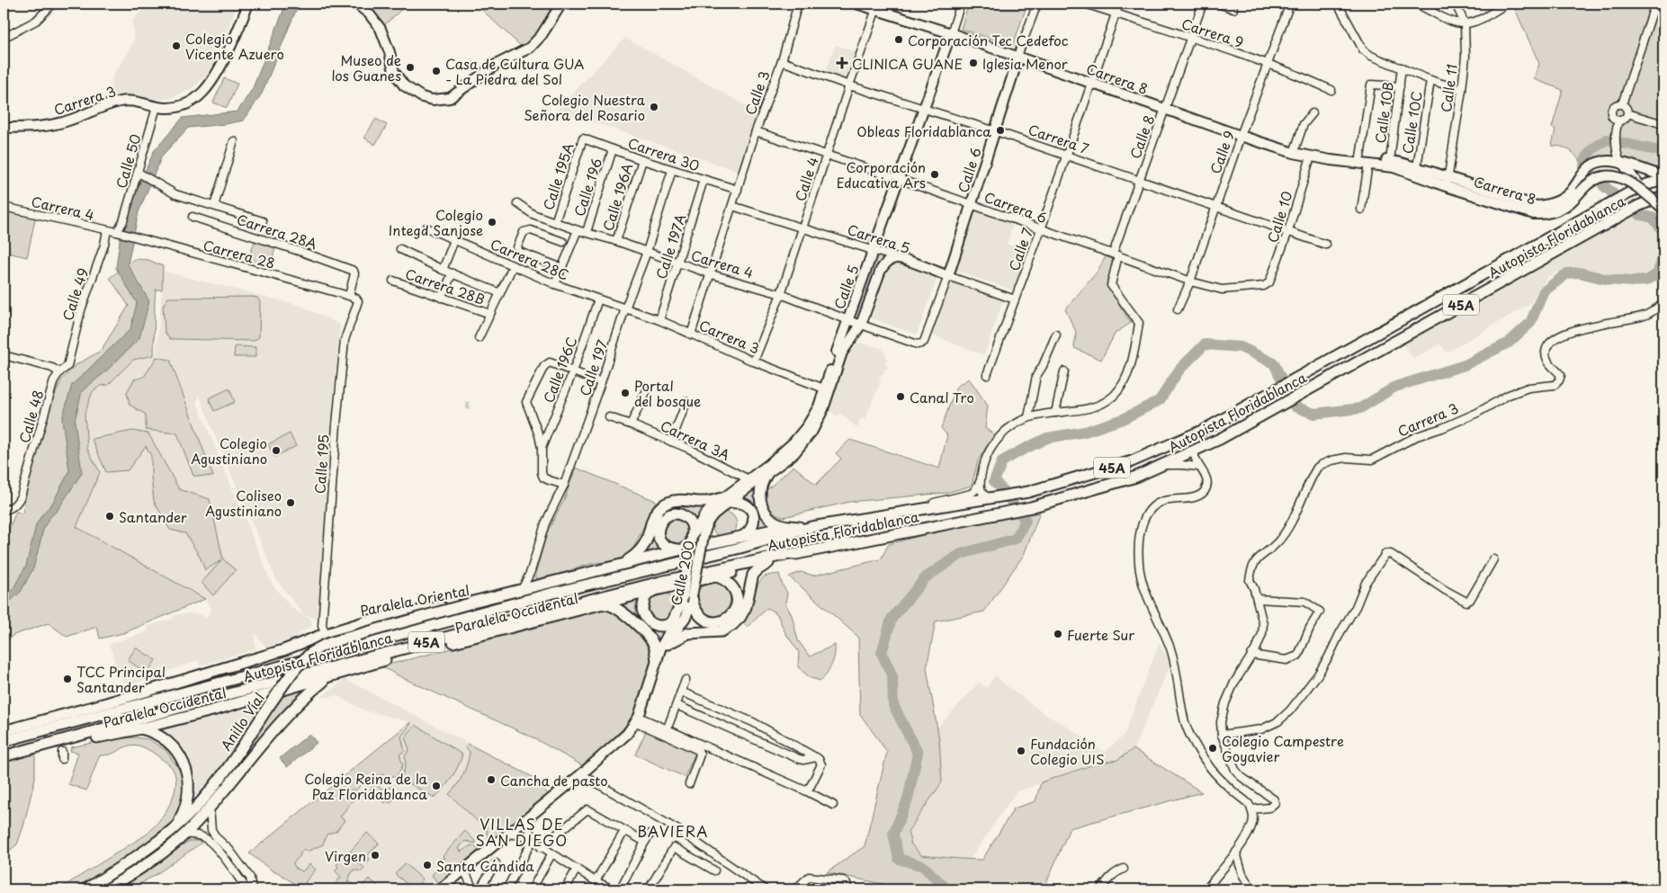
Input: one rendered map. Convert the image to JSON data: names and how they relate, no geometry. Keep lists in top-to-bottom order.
{
  "streets": {
    "highway": [
      "Autopista Floridablanca",
      "45A",
      "Paralela Oriental",
      "Paralela Occidental",
      "Anillo Víal"
    ],
    "main road": [
      "Carrera 8",
      "Carrera 3",
      "Calle 6",
      "Carrera 5",
      "Calle 5",
      "Calle 200"
    ],
    "street": [
      "Carrera 9",
      "Calle 11",
      "Calle 3",
      "Calle 10B",
      "Calle 10C",
      "Calle 8",
      "Carrera 7",
      "Calle 9",
      "Carrera 30",
      "Calle 50",
      "Calle 195A",
      "Calle 4",
      "Calle 196",
      "Calle 196A",
      "Carrera 6",
      "Carrera 4",
      "Calle 10",
      "Carrera 28A",
      "Calle 197A",
      "Calle 7",
      "Carrera 28",
      "Carrera 28C",
      "Carrera 28B",
      "Calle 49",
      "Calle 197",
      "Calle 196C",
      "Calle 48",
      "Carrera 3A",
      "Calle 195"
    ]
  },
  "crossings": [
    ["Carrera 9", "Calle 8"],
    ["Carrera 9", "Calle 9"],
    ["Carrera 9", "Calle 7"],
    ["Carrera 8", "Calle 11"],
    ["Carrera 8", "Calle 10B"],
    ["Carrera 8", "Calle 10C"],
    ["Carrera 8", "Calle 8"],
    ["Carrera 8", "Calle 9"],
    ["Carrera 8", "Calle 6"],
    ["Carrera 8", "Calle 4"],
    ["Carrera 8", "Calle 10"],
    ["Carrera 8", "Calle 7"],
    ["Carrera 8", "Calle 5"],
    ["Carrera 8", "45A"],
    ["Calle 3", "Carrera 3"],
    ["Calle 3", "Carrera 7"],
    ["Calle 3", "Carrera 30"],
    ["Calle 3", "Carrera 6"],
    ["Calle 3", "Carrera 4"],
    ["Calle 3", "Carrera 5"],
    ["Carrera 3", "Calle 50"],
    ["Carrera 3", "Calle 4"],
    ["Carrera 3", "Calle 197A"],
    ["Carrera 3", "Carrera 28C"],
    ["Carrera 3", "Calle 5"],
    ["Carrera 3", "Calle 197"],
    ["Calle 8", "Carrera 7"],
    ["Calle 8", "Carrera 6"],
    ["Carrera 7", "Calle 9"],
    ["Carrera 7", "Calle 6"],
    ["Carrera 7", "Calle 4"],
    ["Carrera 7", "Calle 10"],
    ["Carrera 7", "Calle 7"],
    ["Carrera 7", "Calle 5"],
    ["Calle 9", "Carrera 6"],
    ["Carrera 30", "Calle 195A"],
    ["Carrera 30", "Calle 196"],
    ["Carrera 30", "Calle 196A"],
    ["Carrera 30", "Calle 197A"],
    ["Carrera 30", "Calle 197"],
    ["Calle 50", "Carrera 4"],
    ["Calle 50", "Carrera 28"],
    ["Calle 6", "Carrera 6"],
    ["Calle 6", "Carrera 4"],
    ["Calle 6", "Carrera 5"],
    ["Calle 195A", "Carrera 4"],
    ["Calle 4", "Carrera 6"],
    ["Calle 4", "Carrera 4"],
    ["Calle 4", "Carrera 5"],
    ["Calle 196", "Carrera 4"],
    ["Calle 196A", "Carrera 4"],
    ["Carrera 6", "Calle 10"],
    ["Carrera 6", "Calle 7"],
    ["Carrera 6", "Calle 5"],
    ["Carrera 4", "Calle 197A"],
    ["Carrera 4", "Carrera 28"],
    ["Carrera 4", "Calle 5"],
    ["Carrera 4", "Calle 49"],
    ["Carrera 4", "Calle 197"],
    ["Carrera 28A", "Calle 195"],
    ["Autopista Floridablanca", "45A"],
    ["Autopista Floridablanca", "Paralela Oriental"],
    ["Autopista Floridablanca", "Paralela Occidental"],
    ["Carrera 5", "Calle 7"],
    ["Carrera 5", "Calle 5"],
    ["Carrera 28", "Calle 195"],
    ["Carrera 28C", "Calle 197"],
    ["Carrera 28C", "Calle 196C"],
    ["Calle 5", "Carrera 3A"],
    ["Calle 5", "Calle 200"],
    ["Calle 49", "Calle 48"],
    ["Calle 197", "Calle 196C"],
    ["Calle 197", "Paralela Oriental"],
    ["Calle 195", "Paralela Oriental"],
    ["Paralela Oriental", "Anillo Víal"],
    ["Paralela Occidental", "Anillo Víal"]
  ],
  "districts": ["VILLAS DE SAN DIEGO", "BAVIERA"],
  "places": {
    "other": [
      "Corporación Tec Cedefoc",
      "Colegio Vicente Azuero",
      "Iglesia Menor",
      "Museo de los Guanes",
      "Casa de Cultura GUA - La Piedra del Sol",
      "Colegio Nuestra Señora del Rosario",
      "Obleas Floridablanca",
      "Corporación Educativa Ars",
      "Colegio Integd Sanjose",
      "Portal del bosque",
      "Canal Tro",
      "Colegio Agustiniano",
      "Coliseo Agustiniano",
      "Santander",
      "Fuerte Sur",
      "TCC Principal Santander",
      "Colegio Campestre Goyavier",
      "Fundación Colegio UIS",
      "Cancha de pasto",
      "Colegio Reina de la Paz Floridablanca",
      "Virgen",
      "Santa Cándida"
    ],
    "health": ["CLINICA GUANE"]
  }
}
